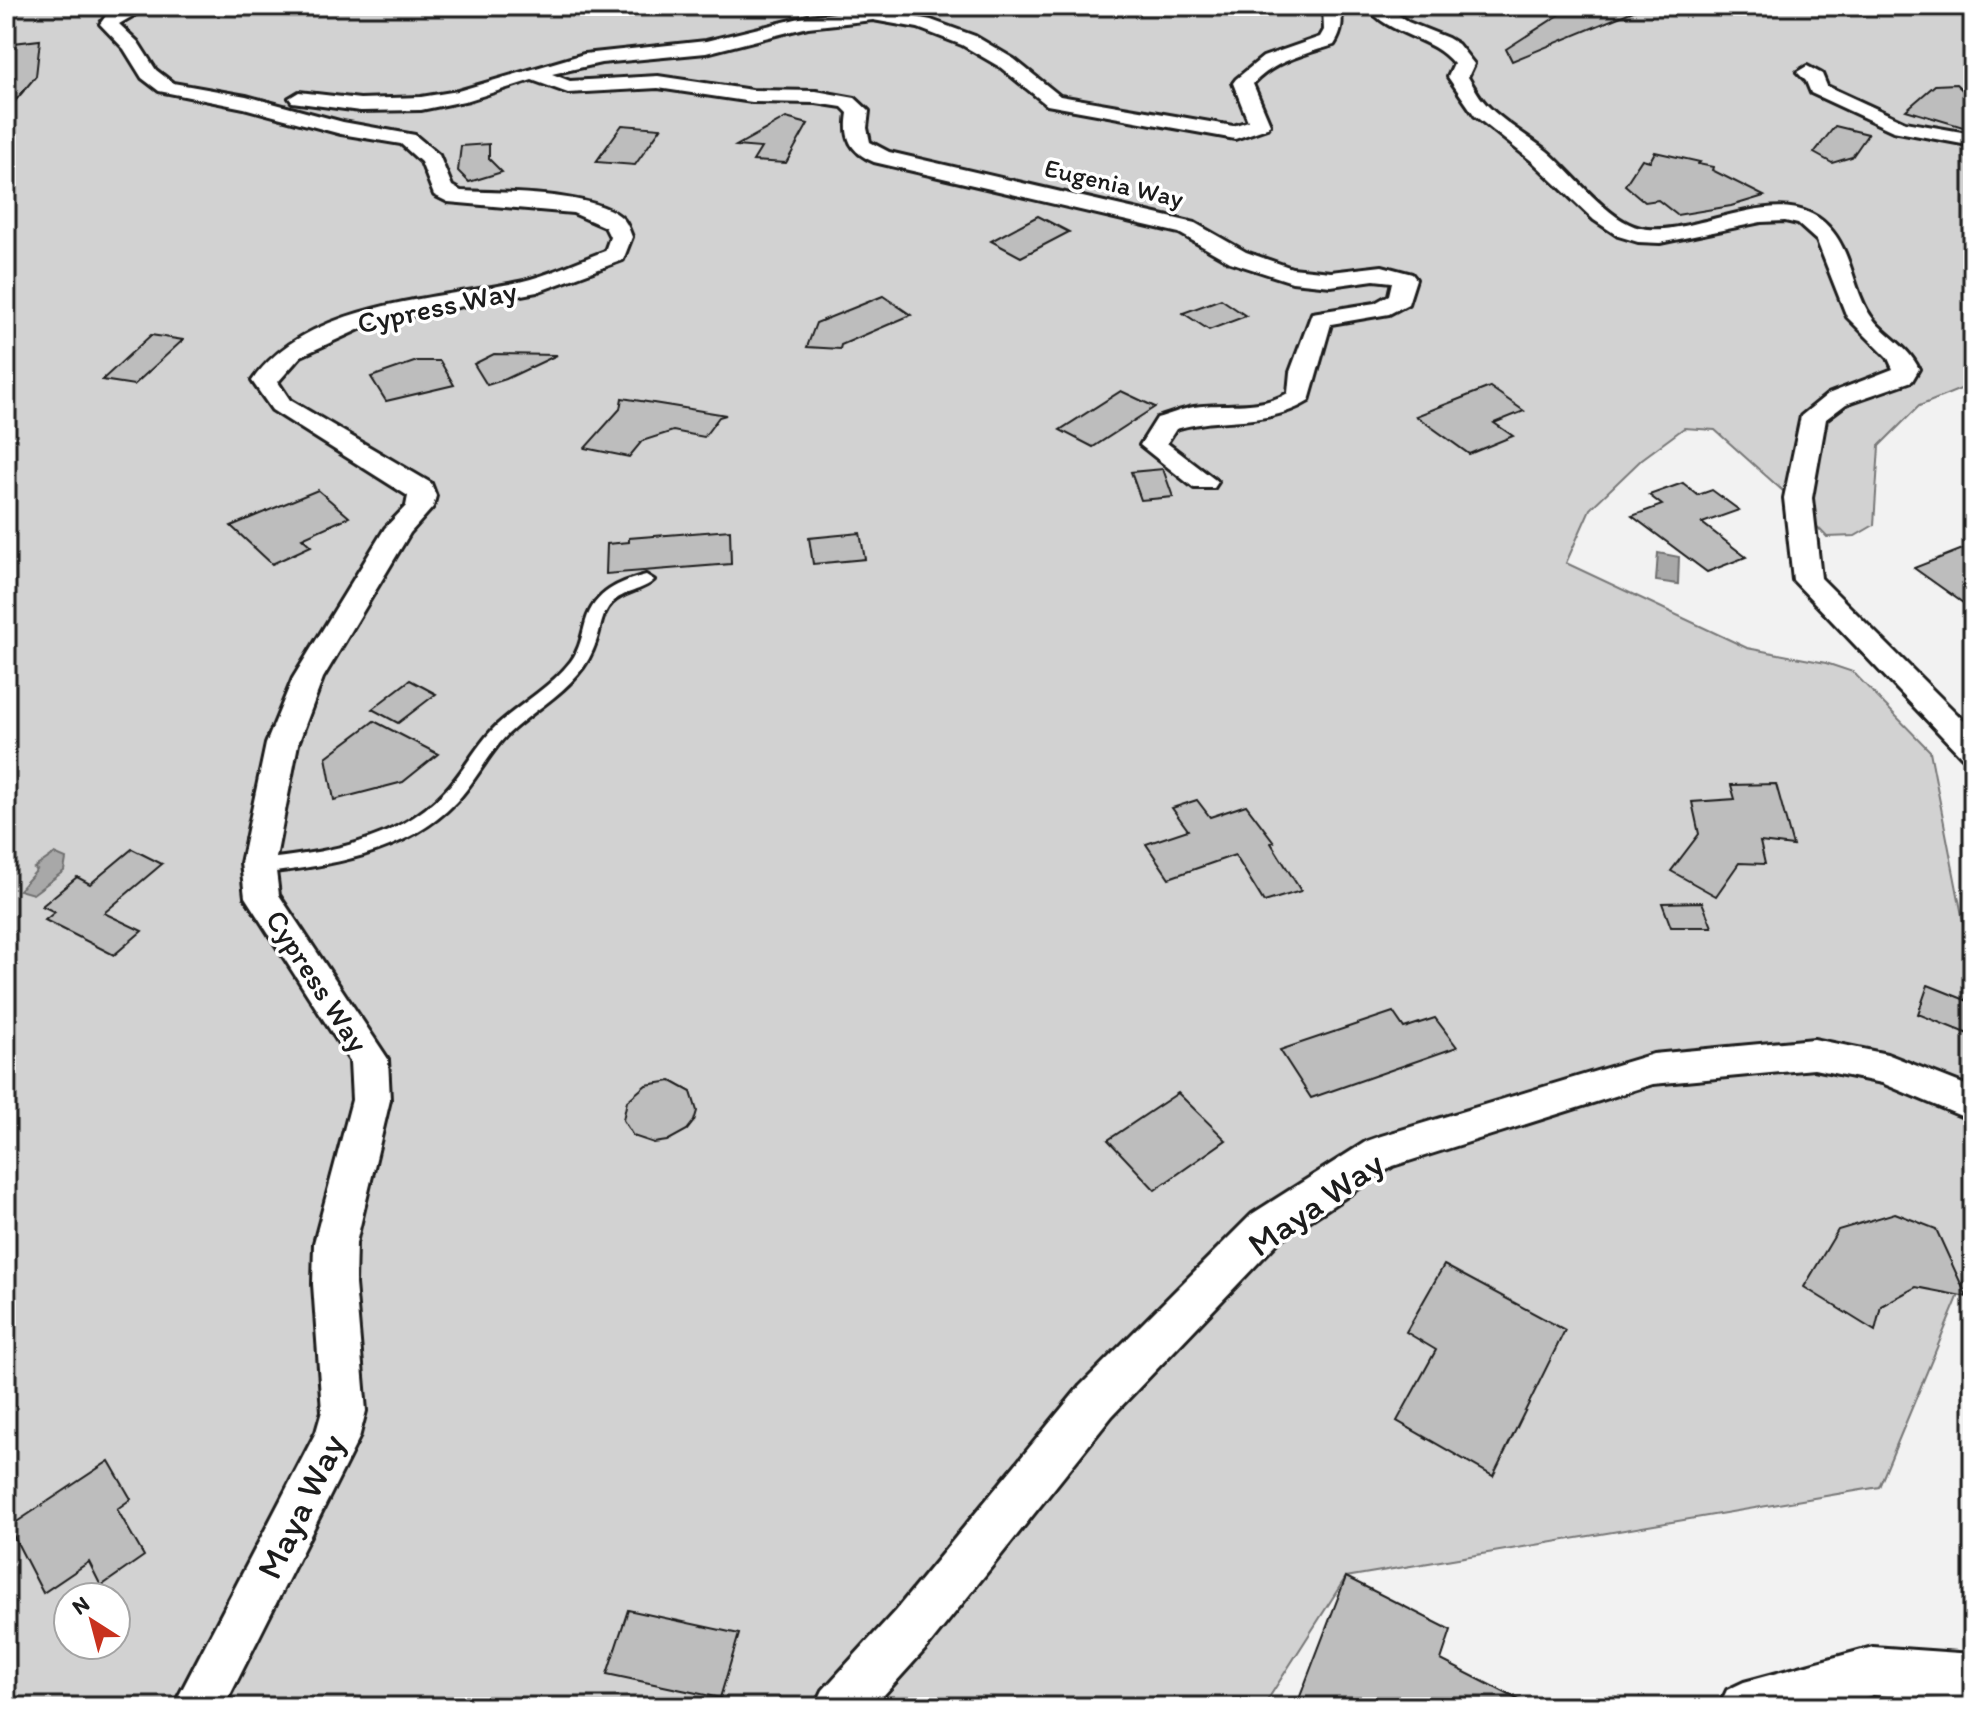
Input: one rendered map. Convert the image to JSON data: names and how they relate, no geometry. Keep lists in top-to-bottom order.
{
  "streets": {
    "street": ["Eugenia Way", "Cypress Way", "Maya Way"]
  },
  "crossings": [
    ["Cypress Way", "Maya Way"]
  ],
  "north": "top left"
}
